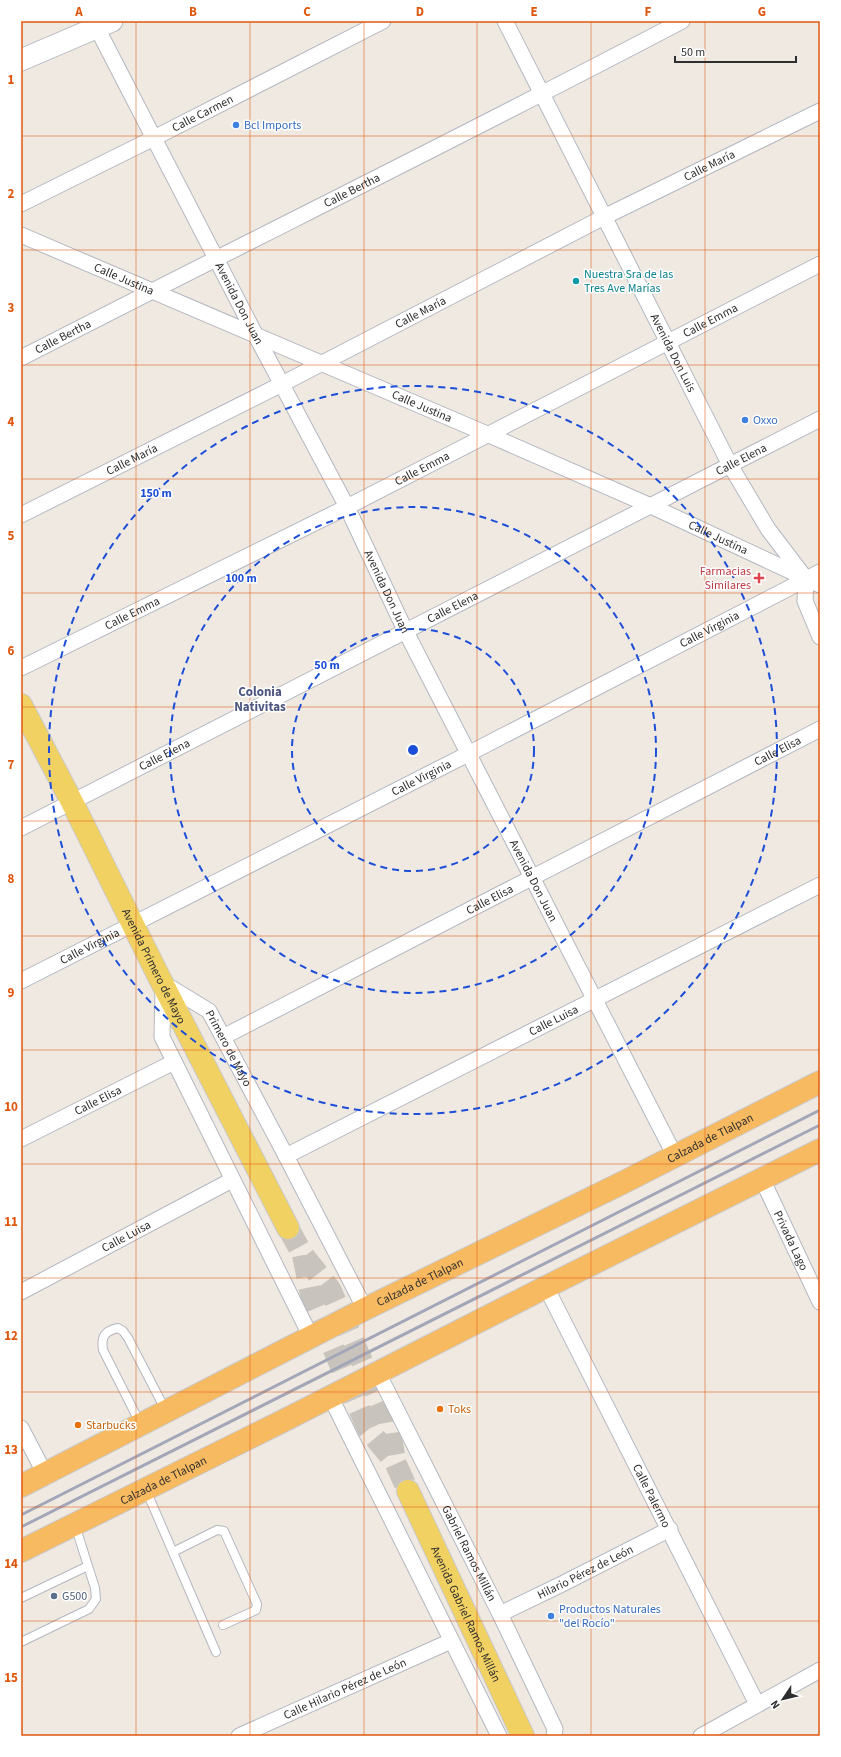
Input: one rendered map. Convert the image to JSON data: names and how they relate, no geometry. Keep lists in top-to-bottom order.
{
  "streets": {
    "highway": ["Calzada de Tlalpan"],
    "main road": ["Avenida Primero de Mayo", "Avenida Gabriel Ramos Millán"],
    "street": [
      "Calle Carmen",
      "Calle María",
      "Calle Bertha",
      "Calle Justina",
      "Avenida Don Juan",
      "Calle Emma",
      "Avenida Don Luis",
      "Calle Elena",
      "Calle Virginia",
      "Calle Elisa",
      "Calle Luisa",
      "Primero de Mayo",
      "Privada Lago",
      "Calle Palermo",
      "Gabriel Ramos Millán",
      "Hilario Pérez de León",
      "Calle Hilario Pérez de León"
    ]
  },
  "crossings": [
    ["Calle Carmen", "Avenida Don Juan"],
    ["Calle María", "Calle Justina"],
    ["Calle María", "Avenida Don Juan"],
    ["Calle María", "Avenida Don Luis"],
    ["Calle Bertha", "Calle Justina"],
    ["Calle Bertha", "Avenida Don Juan"],
    ["Calle Bertha", "Avenida Don Luis"],
    ["Calle Justina", "Avenida Don Juan"],
    ["Calle Justina", "Calle Emma"],
    ["Calle Justina", "Avenida Don Luis"],
    ["Calle Justina", "Calle Elena"],
    ["Calle Justina", "Calle Virginia"],
    ["Avenida Don Juan", "Calle Emma"],
    ["Avenida Don Juan", "Calle Elena"],
    ["Avenida Don Juan", "Calle Virginia"],
    ["Avenida Don Juan", "Calle Elisa"],
    ["Avenida Don Juan", "Calle Luisa"],
    ["Avenida Don Juan", "Calzada de Tlalpan"],
    ["Calle Emma", "Avenida Don Luis"],
    ["Avenida Don Luis", "Calle Elena"],
    ["Avenida Don Luis", "Calle Virginia"],
    ["Calle Elena", "Avenida Primero de Mayo"],
    ["Calle Virginia", "Avenida Primero de Mayo"],
    ["Calle Elisa", "Primero de Mayo"],
    ["Avenida Primero de Mayo", "Primero de Mayo"],
    ["Calle Luisa", "Primero de Mayo"],
    ["Primero de Mayo", "Calzada de Tlalpan"],
    ["Calzada de Tlalpan", "Privada Lago"],
    ["Calzada de Tlalpan", "Calle Palermo"],
    ["Calzada de Tlalpan", "Gabriel Ramos Millán"],
    ["Calle Palermo", "Hilario Pérez de León"],
    ["Gabriel Ramos Millán", "Hilario Pérez de León"]
  ],
  "districts": ["Colonia Nativitas"],
  "places": {
    "other": [
      "Bcl Imports",
      "Nuestra Sra de las Tres Ave Marías",
      "Oxxo",
      "Toks",
      "Starbucks",
      "G500",
      "Productos Naturales \"del Rocío\""
    ],
    "health": ["Farmacias Similares"]
  },
  "scale_bar": "50 m",
  "north": "bottom left",
  "grid": {
    "columns": [
      "A",
      "B",
      "C",
      "D",
      "E",
      "F",
      "G"
    ],
    "rows": [
      "1",
      "2",
      "3",
      "4",
      "5",
      "6",
      "7",
      "8",
      "9",
      "10",
      "11",
      "12",
      "13",
      "14",
      "15"
    ]
  },
  "rings": ["150 m", "100 m", "50 m"]
}
